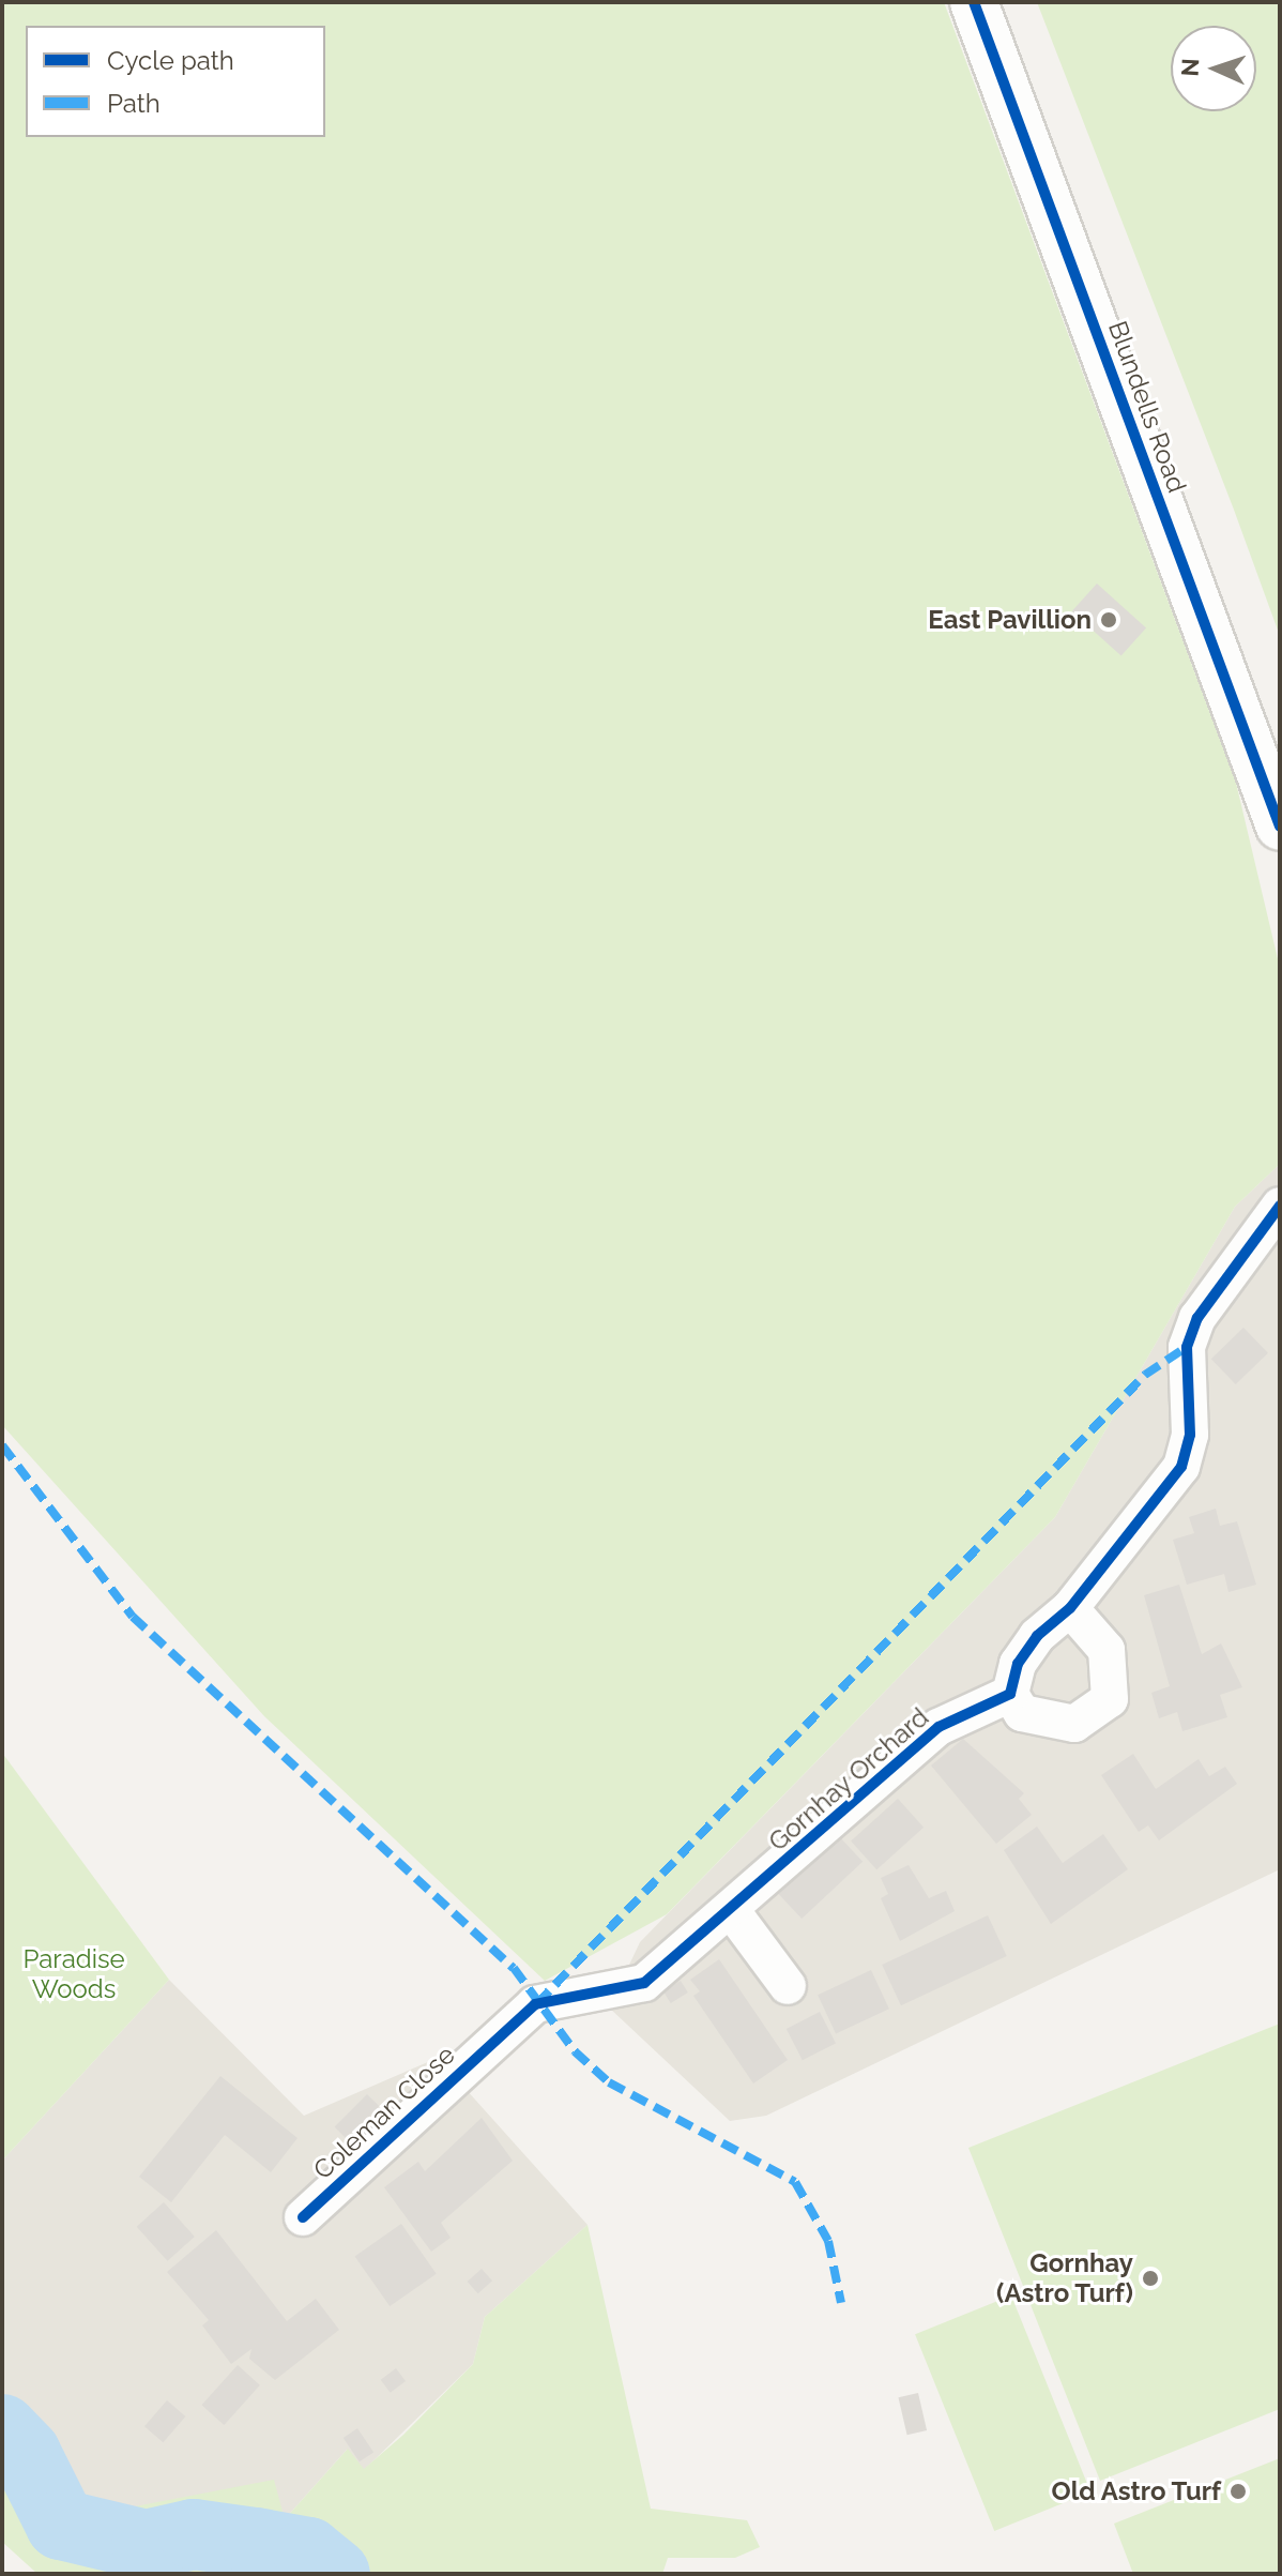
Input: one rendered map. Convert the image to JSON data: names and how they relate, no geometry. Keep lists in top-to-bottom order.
{
  "streets": {
    "street": ["Blundells Road", "Gornhay Orchard", "Coleman Close"]
  },
  "crossings": [
    ["Gornhay Orchard", "Coleman Close"]
  ],
  "parks": ["Paradise Woods"],
  "places": ["East Pavillion", "Gornhay (Astro Turf)", "Old Astro Turf"],
  "legend": ["Cycle path", "Path"],
  "north": "left"
}
